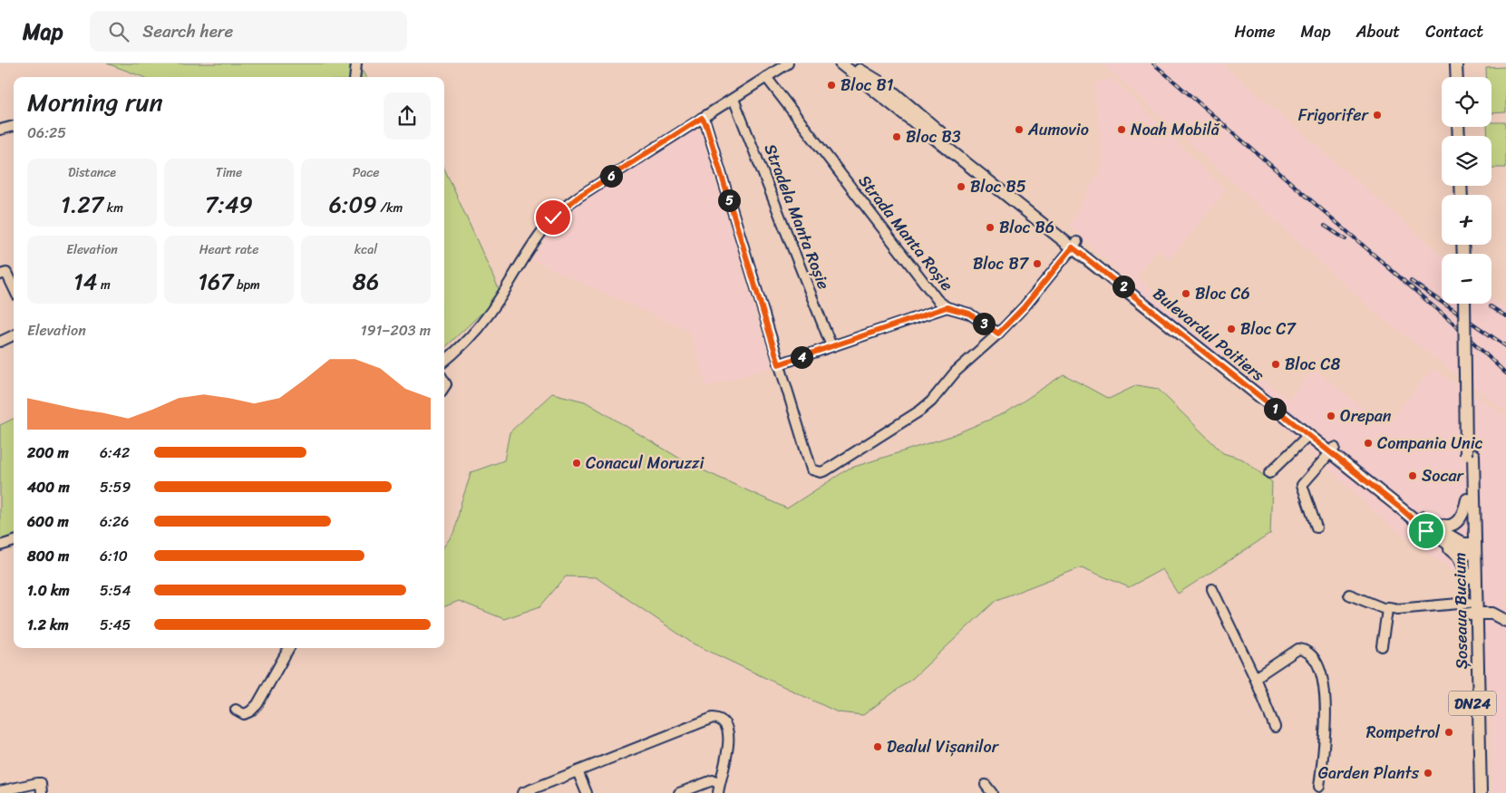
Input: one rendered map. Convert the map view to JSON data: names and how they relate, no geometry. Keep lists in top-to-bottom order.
{
  "streets": {
    "main road": ["Bulevardul Poitiers", "Șoseaua Bucium", "DN24"],
    "street": ["Stradela Manta Roșie", "Strada Manta Roșie"]
  },
  "crossings": [
    ["Bulevardul Poitiers", "Șoseaua Bucium"],
    ["Șoseaua Bucium", "DN24"]
  ],
  "places": [
    "Bloc B1",
    "Frigorifer",
    "Aumovio",
    "Noah Mobilă",
    "Bloc B3",
    "Bloc B5",
    "Bloc B6",
    "Bloc B7",
    "Bloc C6",
    "Bloc C7",
    "Bloc C8",
    "Orepan",
    "Compania Unic",
    "Conacul Moruzzi",
    "Socar",
    "Rompetrol",
    "Dealul Vișanilor",
    "Garden Plants"
  ],
  "page": {
    "header": "Map",
    "search": "Search here",
    "nav": [
      "Home",
      "Map",
      "About",
      "Contact"
    ],
    "map_buttons": ["+", "−"],
    "heading": ["Morning run", "06:25"],
    "stats": [
      ["Distance", "1.27 km"],
      ["Time", "7:49"],
      ["Pace", "6:09 /km"],
      ["Elevation", "14 m"],
      ["Heart rate", "167 bpm"],
      ["kcal", "86"]
    ],
    "pins": [
      "6",
      "5",
      "2",
      "3",
      "4",
      "1"
    ],
    "chart": ["Elevation", "191–203 m"],
    "list": [
      {
        "name": "200 m",
        "note": "6:42"
      },
      {
        "name": "400 m",
        "note": "5:59"
      },
      {
        "name": "600 m",
        "note": "6:26"
      },
      {
        "name": "800 m",
        "note": "6:10"
      },
      {
        "name": "1.0 km",
        "note": "5:54"
      },
      {
        "name": "1.2 km",
        "note": "5:45"
      }
    ]
  }
}
